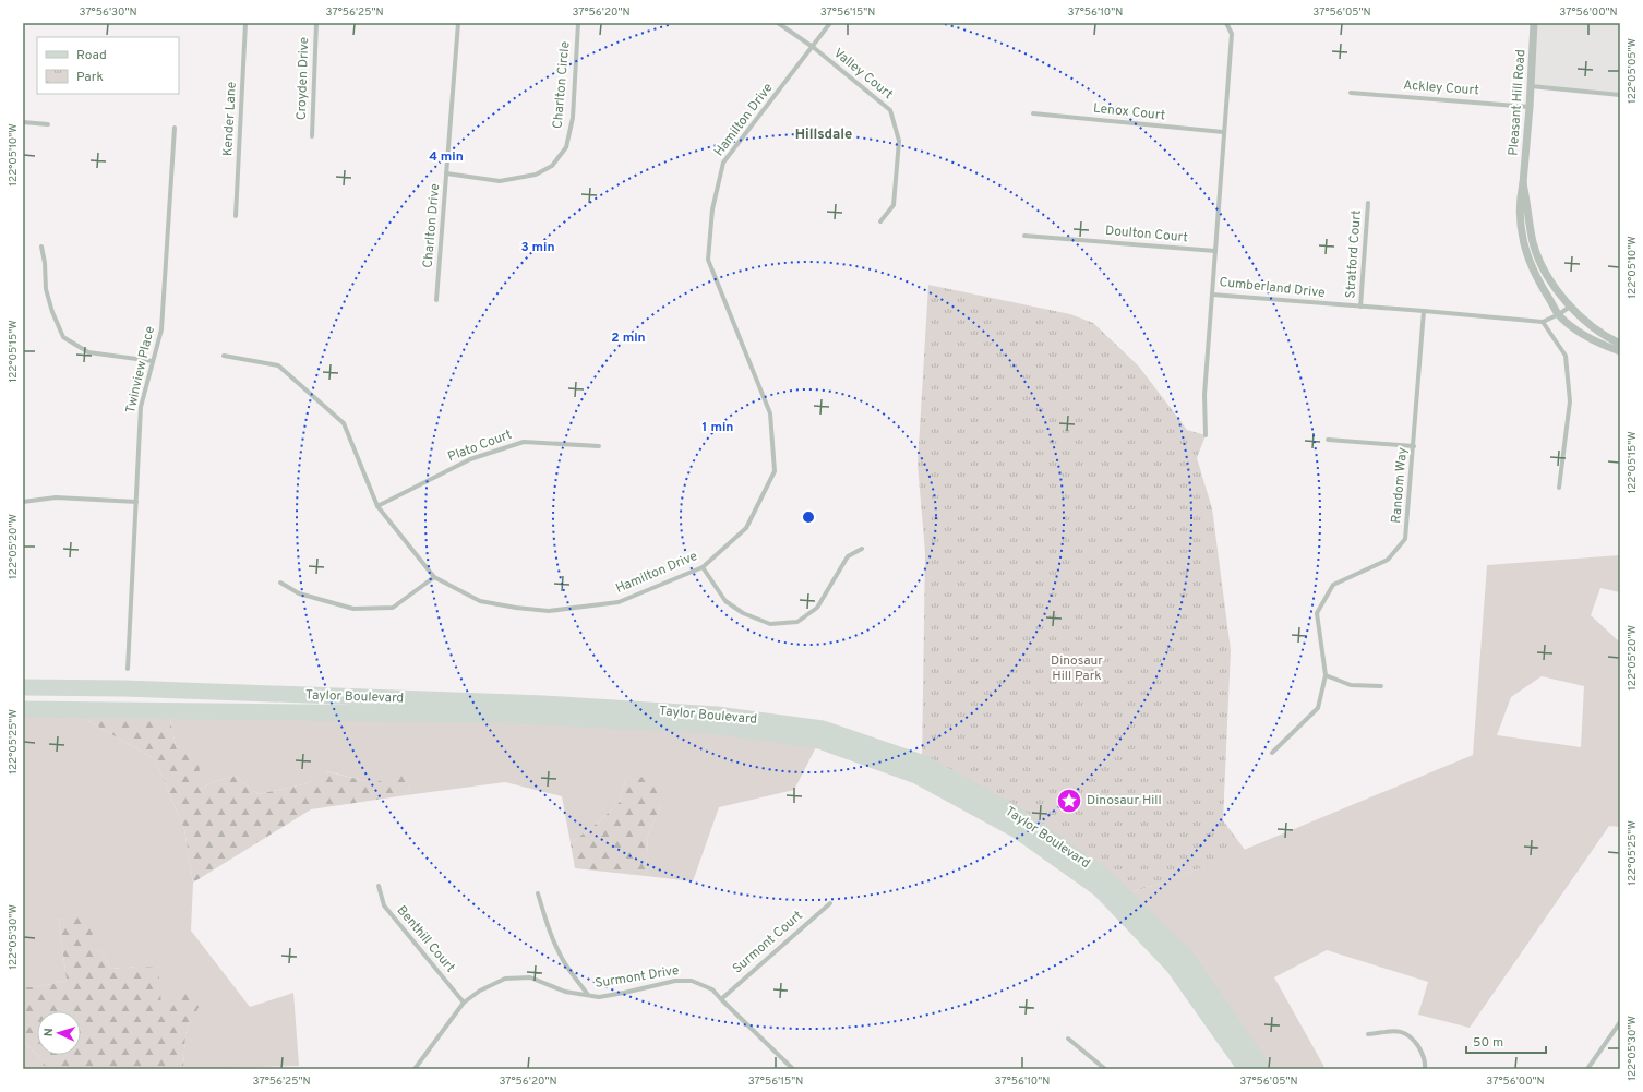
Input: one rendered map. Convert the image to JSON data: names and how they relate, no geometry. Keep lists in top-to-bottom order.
{
  "streets": {
    "main road": ["Taylor Boulevard"],
    "street": [
      "Valley Court",
      "Croyden Drive",
      "Charlton Circle",
      "Ackley Court",
      "Pleasant Hill Road",
      "Lenox Court",
      "Kender Lane",
      "Hamilton Drive",
      "Charlton Drive",
      "Doulton Court",
      "Stratford Court",
      "Cumberland Drive",
      "Twinview Place",
      "Plato Court",
      "Random Way",
      "Benthill Court",
      "Surmont Court",
      "Surmont Drive"
    ]
  },
  "crossings": [
    ["Valley Court", "Hamilton Drive"],
    ["Charlton Circle", "Charlton Drive"],
    ["Ackley Court", "Pleasant Hill Road"],
    ["Lenox Court", "Cumberland Drive"],
    ["Hamilton Drive", "Plato Court"],
    ["Doulton Court", "Cumberland Drive"],
    ["Stratford Court", "Cumberland Drive"],
    ["Cumberland Drive", "Random Way"],
    ["Benthill Court", "Surmont Drive"],
    ["Surmont Court", "Surmont Drive"]
  ],
  "districts": ["Hillsdale"],
  "parks": ["Dinosaur Hill Park"],
  "places": {
    "place": ["Dinosaur Hill"]
  },
  "legend": ["Road", "Park"],
  "scale_bar": "50 m",
  "north": "left",
  "coordinates": [
    "37°56'30\"N",
    "37°56'25\"N",
    "37°56'20\"N",
    "37°56'15\"N",
    "37°56'10\"N",
    "37°56'05\"N",
    "37°56'00\"N",
    "122°05'05\"W",
    "122°05'10\"W",
    "122°05'15\"W",
    "122°05'20\"W",
    "122°05'25\"W",
    "122°05'30\"W"
  ],
  "rings": [
    "4 min",
    "3 min",
    "2 min",
    "1 min"
  ]
}
